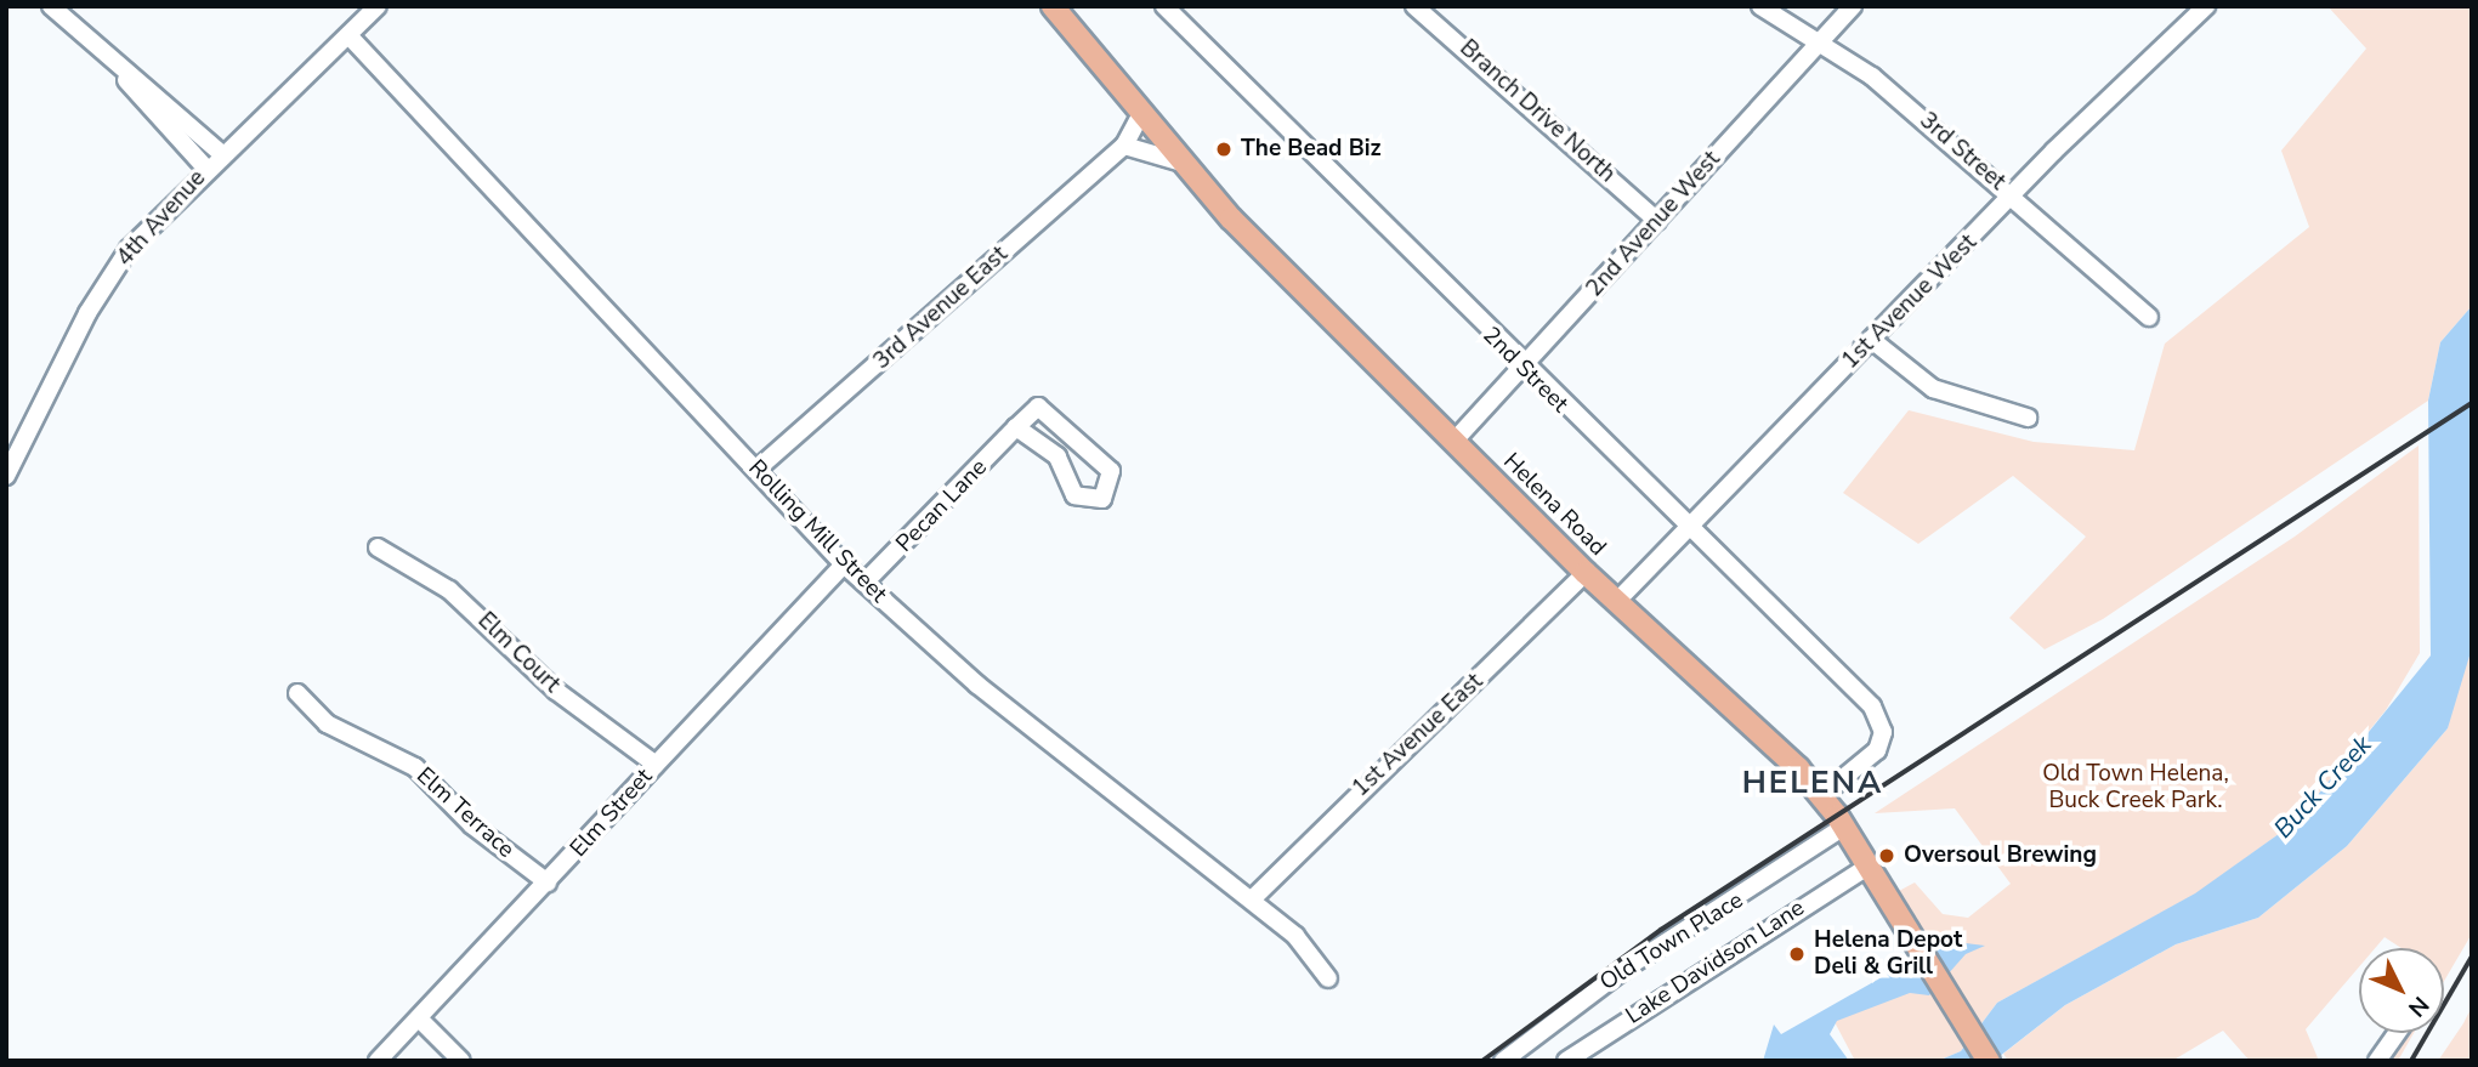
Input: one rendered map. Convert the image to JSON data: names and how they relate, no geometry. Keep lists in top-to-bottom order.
{
  "streets": {
    "main road": ["Helena Road"],
    "street": [
      "Branch Drive North",
      "3rd Street",
      "4th Avenue",
      "2nd Avenue West",
      "1st Avenue West",
      "3rd Avenue East",
      "2nd Street",
      "Pecan Lane",
      "Rolling Mill Street",
      "Elm Court",
      "1st Avenue East",
      "Elm Terrace",
      "Elm Street",
      "Old Town Place",
      "Lake Davidson Lane"
    ]
  },
  "crossings": [
    ["Branch Drive North", "2nd Avenue West"],
    ["3rd Street", "2nd Avenue West"],
    ["3rd Street", "1st Avenue West"],
    ["4th Avenue", "Rolling Mill Street"],
    ["2nd Avenue West", "2nd Street"],
    ["2nd Avenue West", "Helena Road"],
    ["1st Avenue West", "2nd Street"],
    ["1st Avenue West", "Helena Road"],
    ["3rd Avenue East", "Helena Road"],
    ["3rd Avenue East", "Rolling Mill Street"],
    ["2nd Street", "Helena Road"],
    ["Helena Road", "1st Avenue East"],
    ["Helena Road", "Old Town Place"],
    ["Helena Road", "Lake Davidson Lane"],
    ["Pecan Lane", "Rolling Mill Street"],
    ["Rolling Mill Street", "1st Avenue East"],
    ["Rolling Mill Street", "Elm Street"],
    ["Elm Court", "Elm Street"],
    ["Elm Terrace", "Elm Street"]
  ],
  "districts": ["HELENA"],
  "water": ["Buck Creek"],
  "parks": ["Old Town Helena, Buck Creek Park."],
  "places": ["The Bead Biz", "Oversoul Brewing", "Helena Depot Deli & Grill"],
  "north": "bottom right"
}
